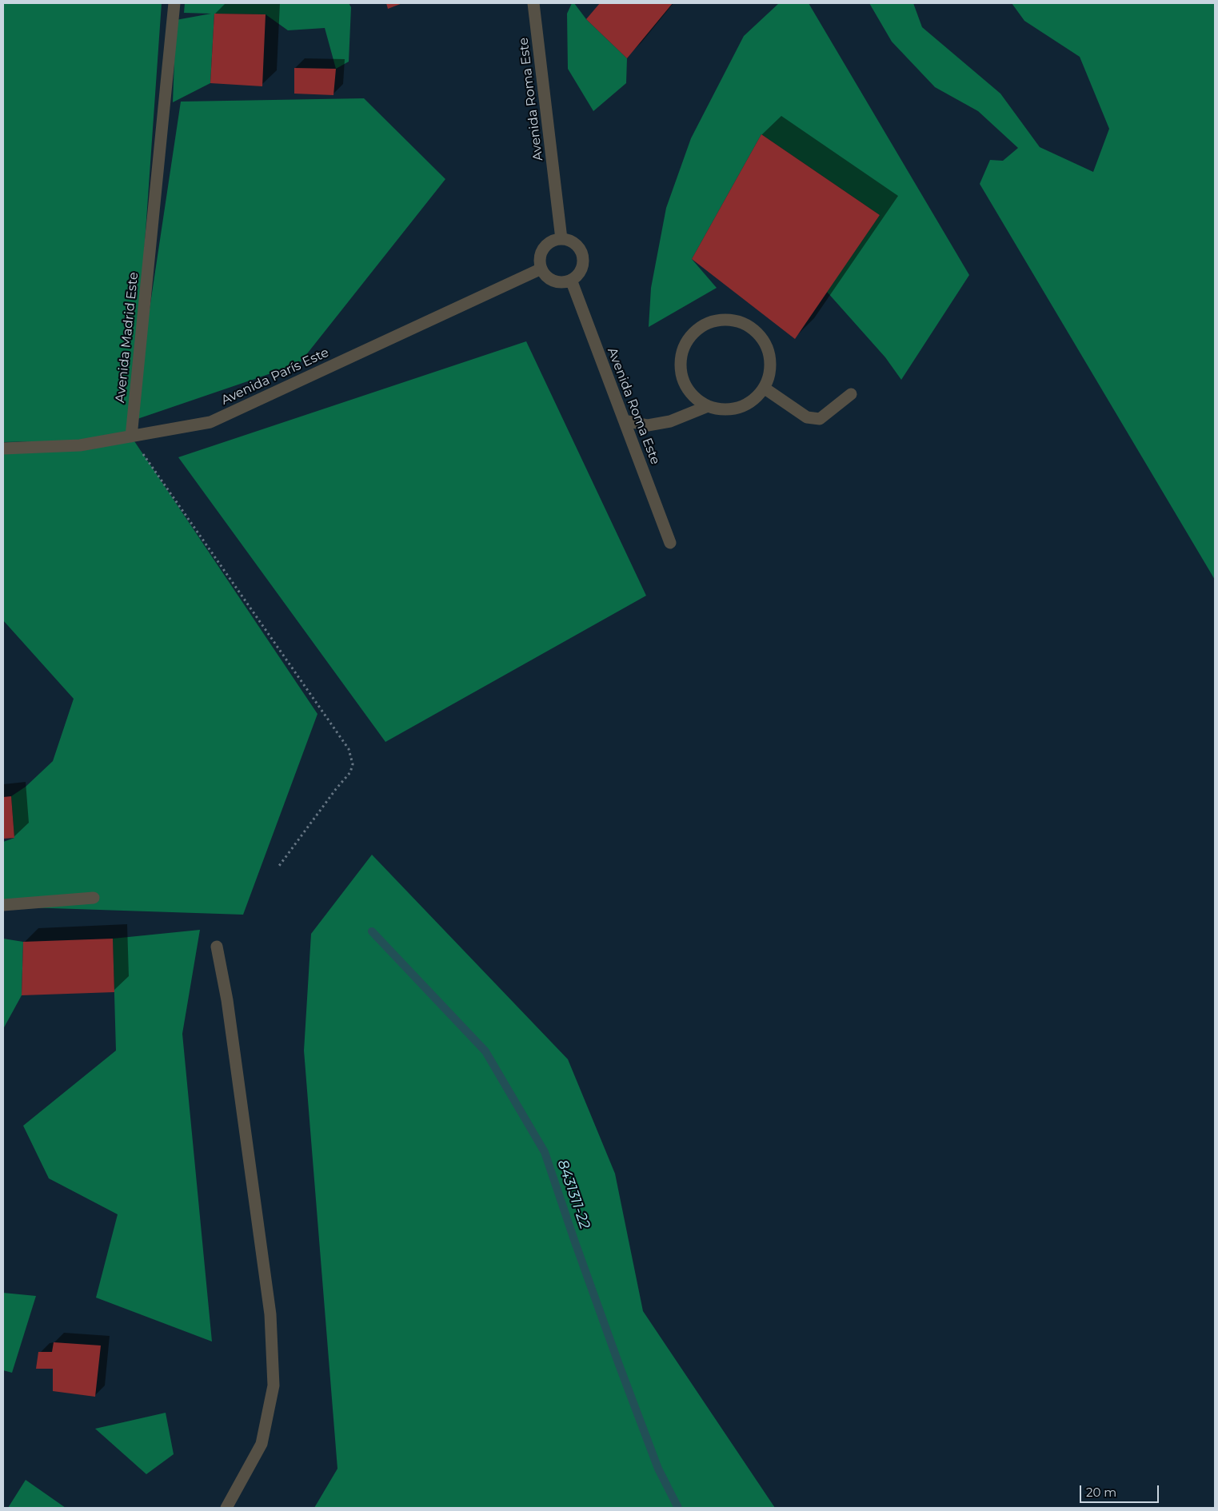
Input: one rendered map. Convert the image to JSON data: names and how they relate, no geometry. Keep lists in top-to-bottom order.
{
  "streets": {
    "street": ["Avenida Roma Este", "Avenida Madrid Este", "Avenida París Este"]
  },
  "crossings": [
    ["Avenida Roma Este", "Avenida París Este"],
    ["Avenida Madrid Este", "Avenida París Este"]
  ],
  "water": ["8431311-22"],
  "scale_bar": "20 m"
}
